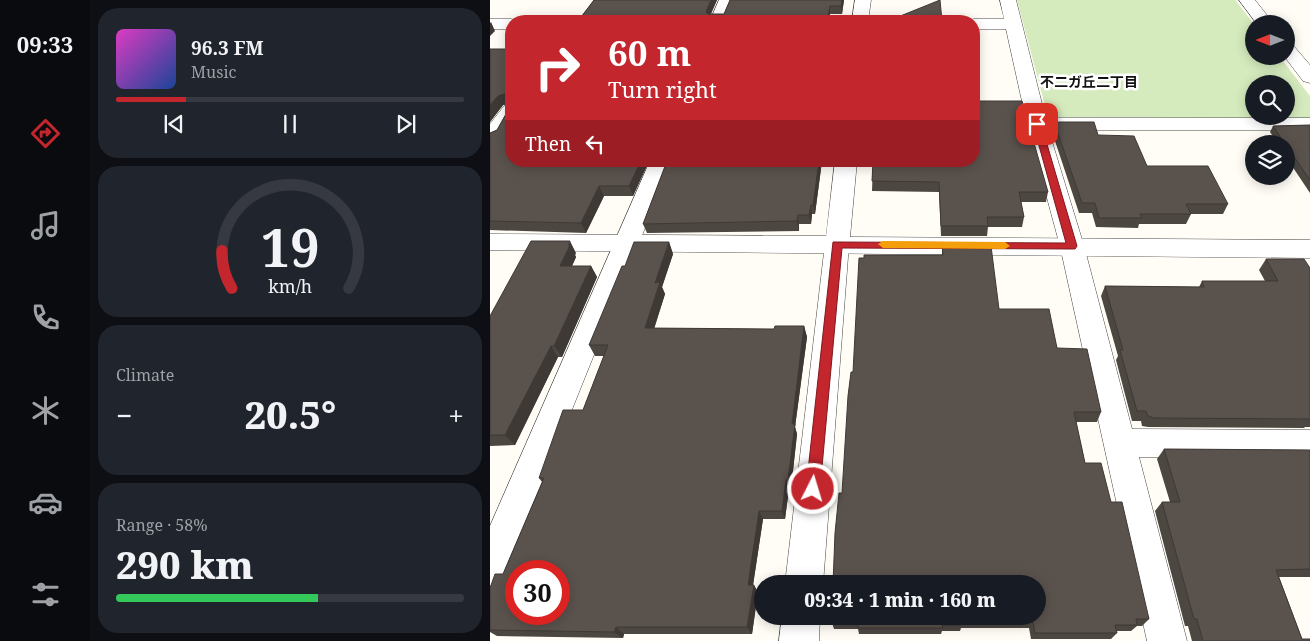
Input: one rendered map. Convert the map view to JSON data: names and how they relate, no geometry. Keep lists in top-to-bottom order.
{
  "districts": ["不二ガ丘二丁目"],
  "north": "left",
  "page": {
    "tabs": "09:33",
    "turn": ["60 m", "Turn right"],
    "song": ["96.3 FM", "Music"],
    "then": "Then",
    "tile": [
      "Climate",
      ["Range · 58%", "290 km"]
    ],
    "heat": ["−", "20.5°", "+"],
    "limit": "30",
    "trip": "09:34 · 1 min · 160 m",
    "gauge": ["19", "km/h"]
  }
}
